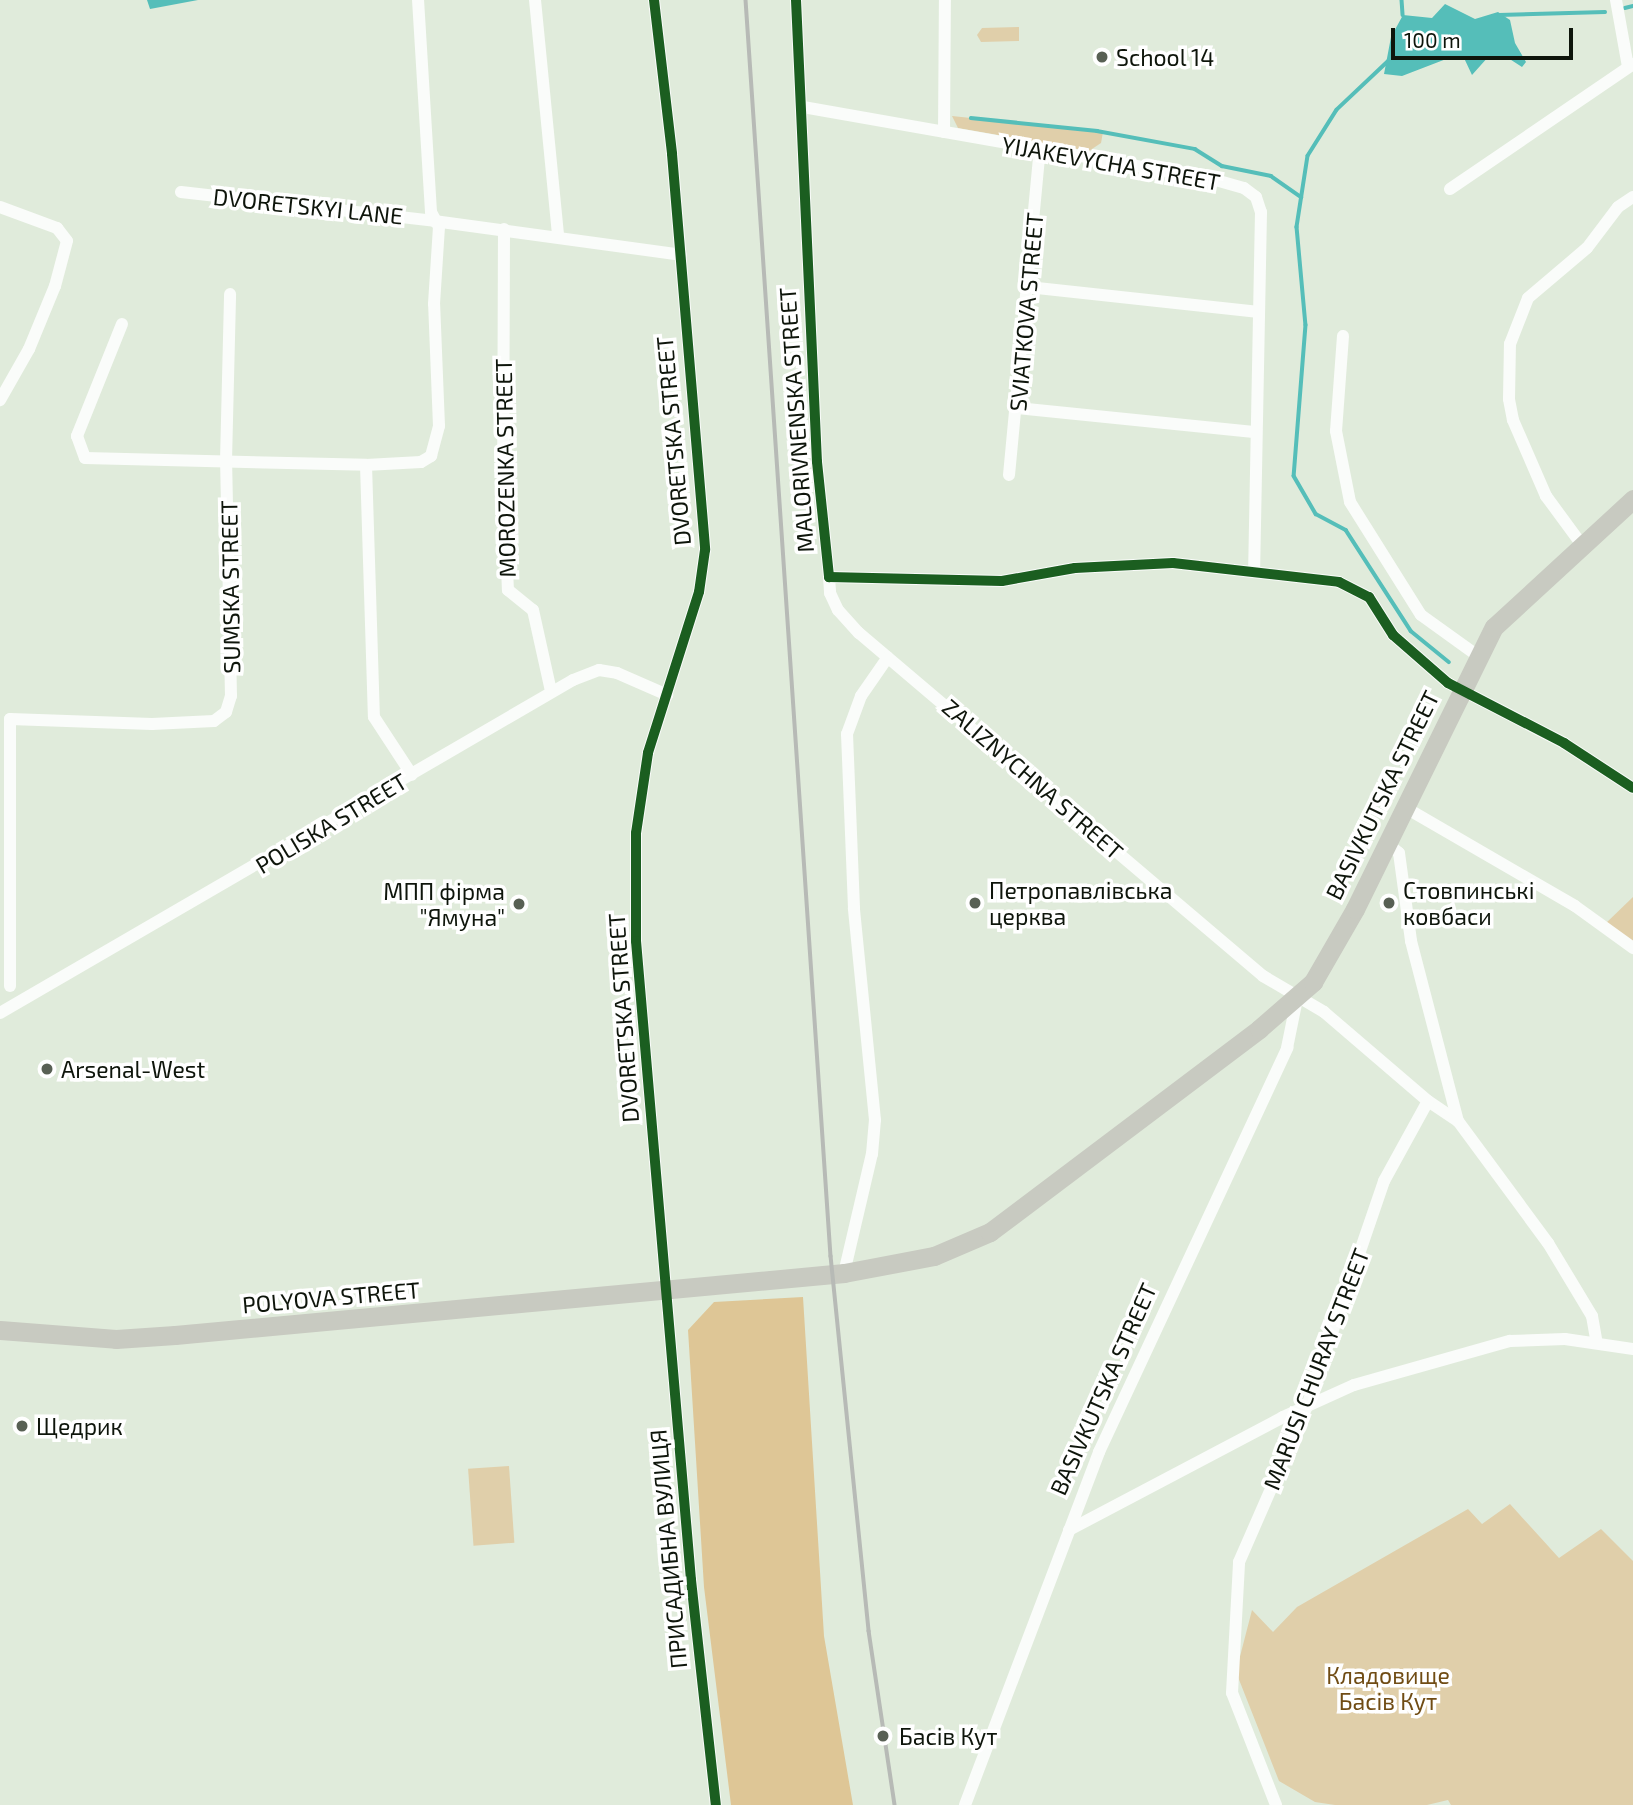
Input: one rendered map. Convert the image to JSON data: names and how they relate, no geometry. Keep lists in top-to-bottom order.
{
  "streets": {
    "main road": ["BASIVKUTSKA STREET", "POLYOVA STREET"],
    "street": [
      "YIJAKEVYCHA STREET",
      "DVORETSKYI LANE",
      "SVIATKOVA STREET",
      "MALORIVNENSKA STREET",
      "DVORETSKA STREET",
      "MOROZENKA STREET",
      "SUMSKA STREET",
      "ZALIZNYCHNA STREET",
      "POLISKA STREET",
      "MARUSI CHURAY STREET",
      "ПРИСАДИБНА ВУЛИЦЯ"
    ]
  },
  "crossings": [
    ["YIJAKEVYCHA STREET", "SVIATKOVA STREET"],
    ["YIJAKEVYCHA STREET", "MALORIVNENSKA STREET"],
    ["DVORETSKYI LANE", "DVORETSKA STREET"],
    ["DVORETSKYI LANE", "MOROZENKA STREET"],
    ["MALORIVNENSKA STREET", "ZALIZNYCHNA STREET"],
    ["MALORIVNENSKA STREET", "BASIVKUTSKA STREET"],
    ["DVORETSKA STREET", "BASIVKUTSKA STREET"],
    ["DVORETSKA STREET", "POLISKA STREET"],
    ["DVORETSKA STREET", "POLYOVA STREET"],
    ["DVORETSKA STREET", "ПРИСАДИБНА ВУЛИЦЯ"],
    ["MOROZENKA STREET", "POLISKA STREET"],
    ["ZALIZNYCHNA STREET", "BASIVKUTSKA STREET"],
    ["ZALIZNYCHNA STREET", "MARUSI CHURAY STREET"],
    ["BASIVKUTSKA STREET", "POLYOVA STREET"],
    ["BASIVKUTSKA STREET", "ПРИСАДИБНА ВУЛИЦЯ"],
    ["POLYOVA STREET", "ПРИСАДИБНА ВУЛИЦЯ"]
  ],
  "parks": ["Кладовище Басів Кут"],
  "places": [
    "School 14",
    "Петропавлівська церква",
    "Стовпинські ковбаси",
    "МПП фірма \"Ямуна\"",
    "Arsenal-West",
    "Щедрик",
    "Басів Кут"
  ],
  "scale_bar": "100 m"
}
